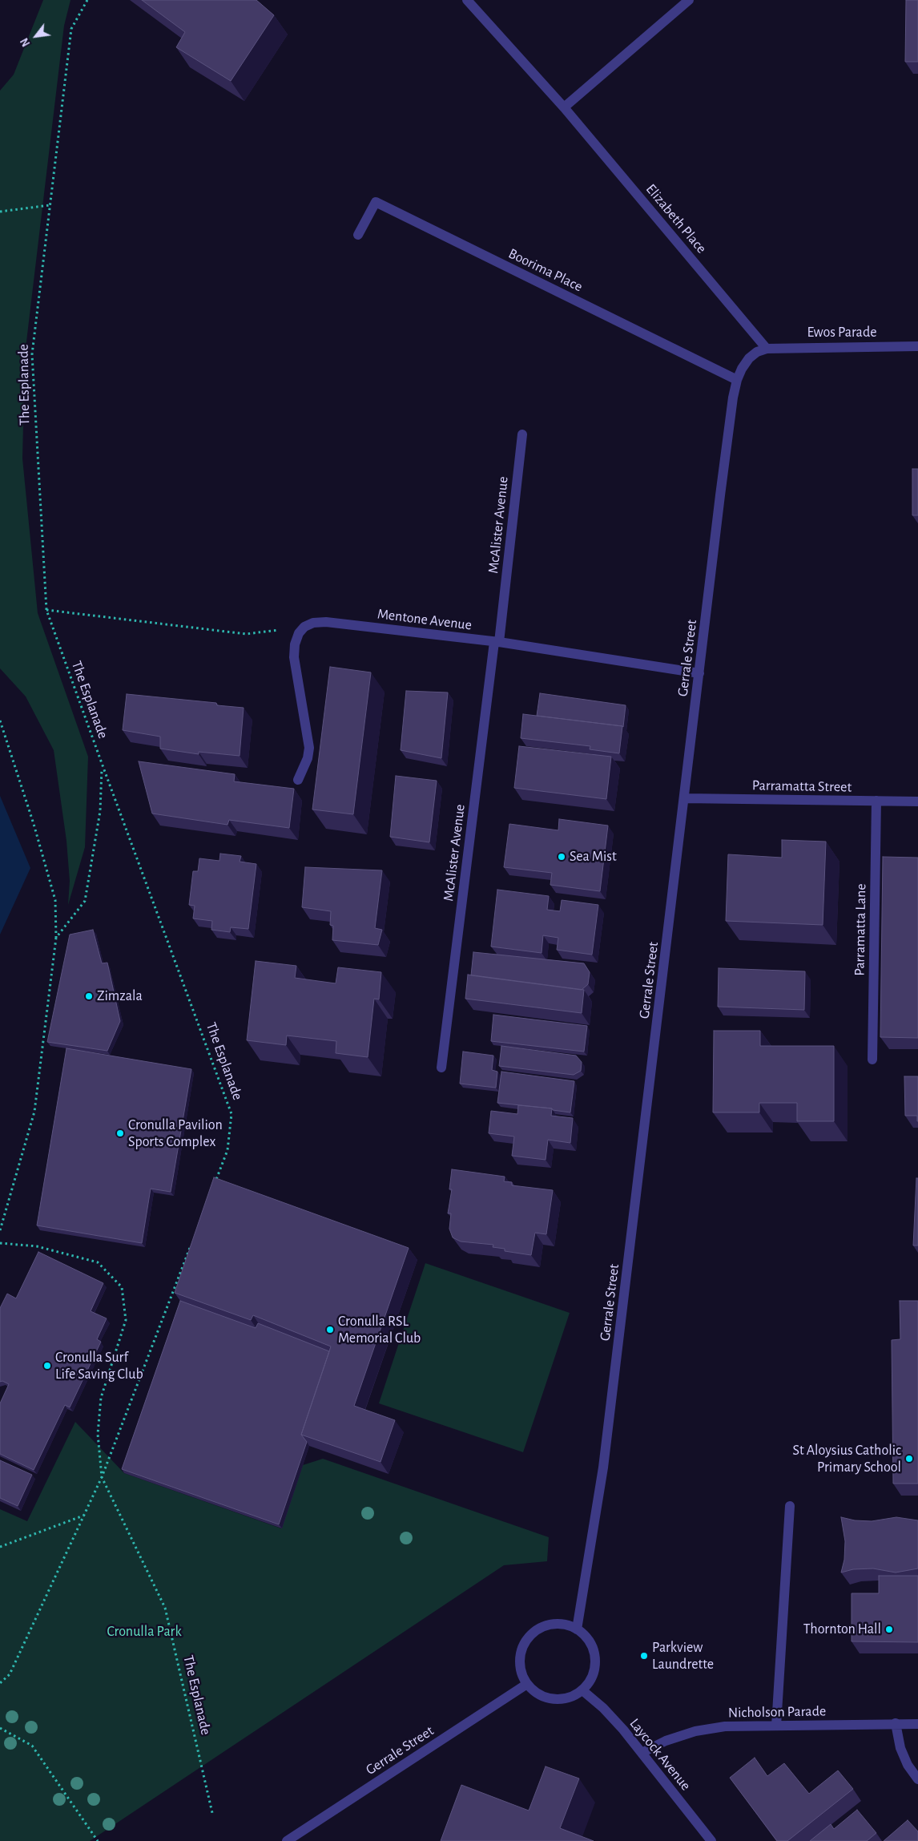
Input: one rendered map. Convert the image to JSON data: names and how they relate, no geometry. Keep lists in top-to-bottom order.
{
  "streets": {
    "street": [
      "Elizabeth Place",
      "Boorima Place",
      "Ewos Parade",
      "McAlister Avenue",
      "Mentone Avenue",
      "Gerrale Street",
      "Parramatta Street",
      "Parramatta Lane",
      "Nicholson Parade",
      "Laycock Avenue"
    ],
    "path": ["The Esplanade"]
  },
  "crossings": [
    ["Elizabeth Place", "Ewos Parade"],
    ["Elizabeth Place", "Gerrale Street"],
    ["Boorima Place", "Gerrale Street"],
    ["Ewos Parade", "Gerrale Street"],
    ["McAlister Avenue", "Mentone Avenue"],
    ["Mentone Avenue", "Gerrale Street"],
    ["Gerrale Street", "Parramatta Street"],
    ["Gerrale Street", "Laycock Avenue"],
    ["Parramatta Street", "Parramatta Lane"],
    ["Nicholson Parade", "Laycock Avenue"]
  ],
  "parks": ["Cronulla Park"],
  "places": [
    "Sea Mist",
    "Zimzala",
    "Cronulla Pavilion Sports Complex",
    "Cronulla RSL Memorial Club",
    "Cronulla Surf Life Saving Club",
    "St Aloysius Catholic Primary School",
    "Thornton Hall",
    "Parkview Laundrette"
  ],
  "north": "bottom left"
}
